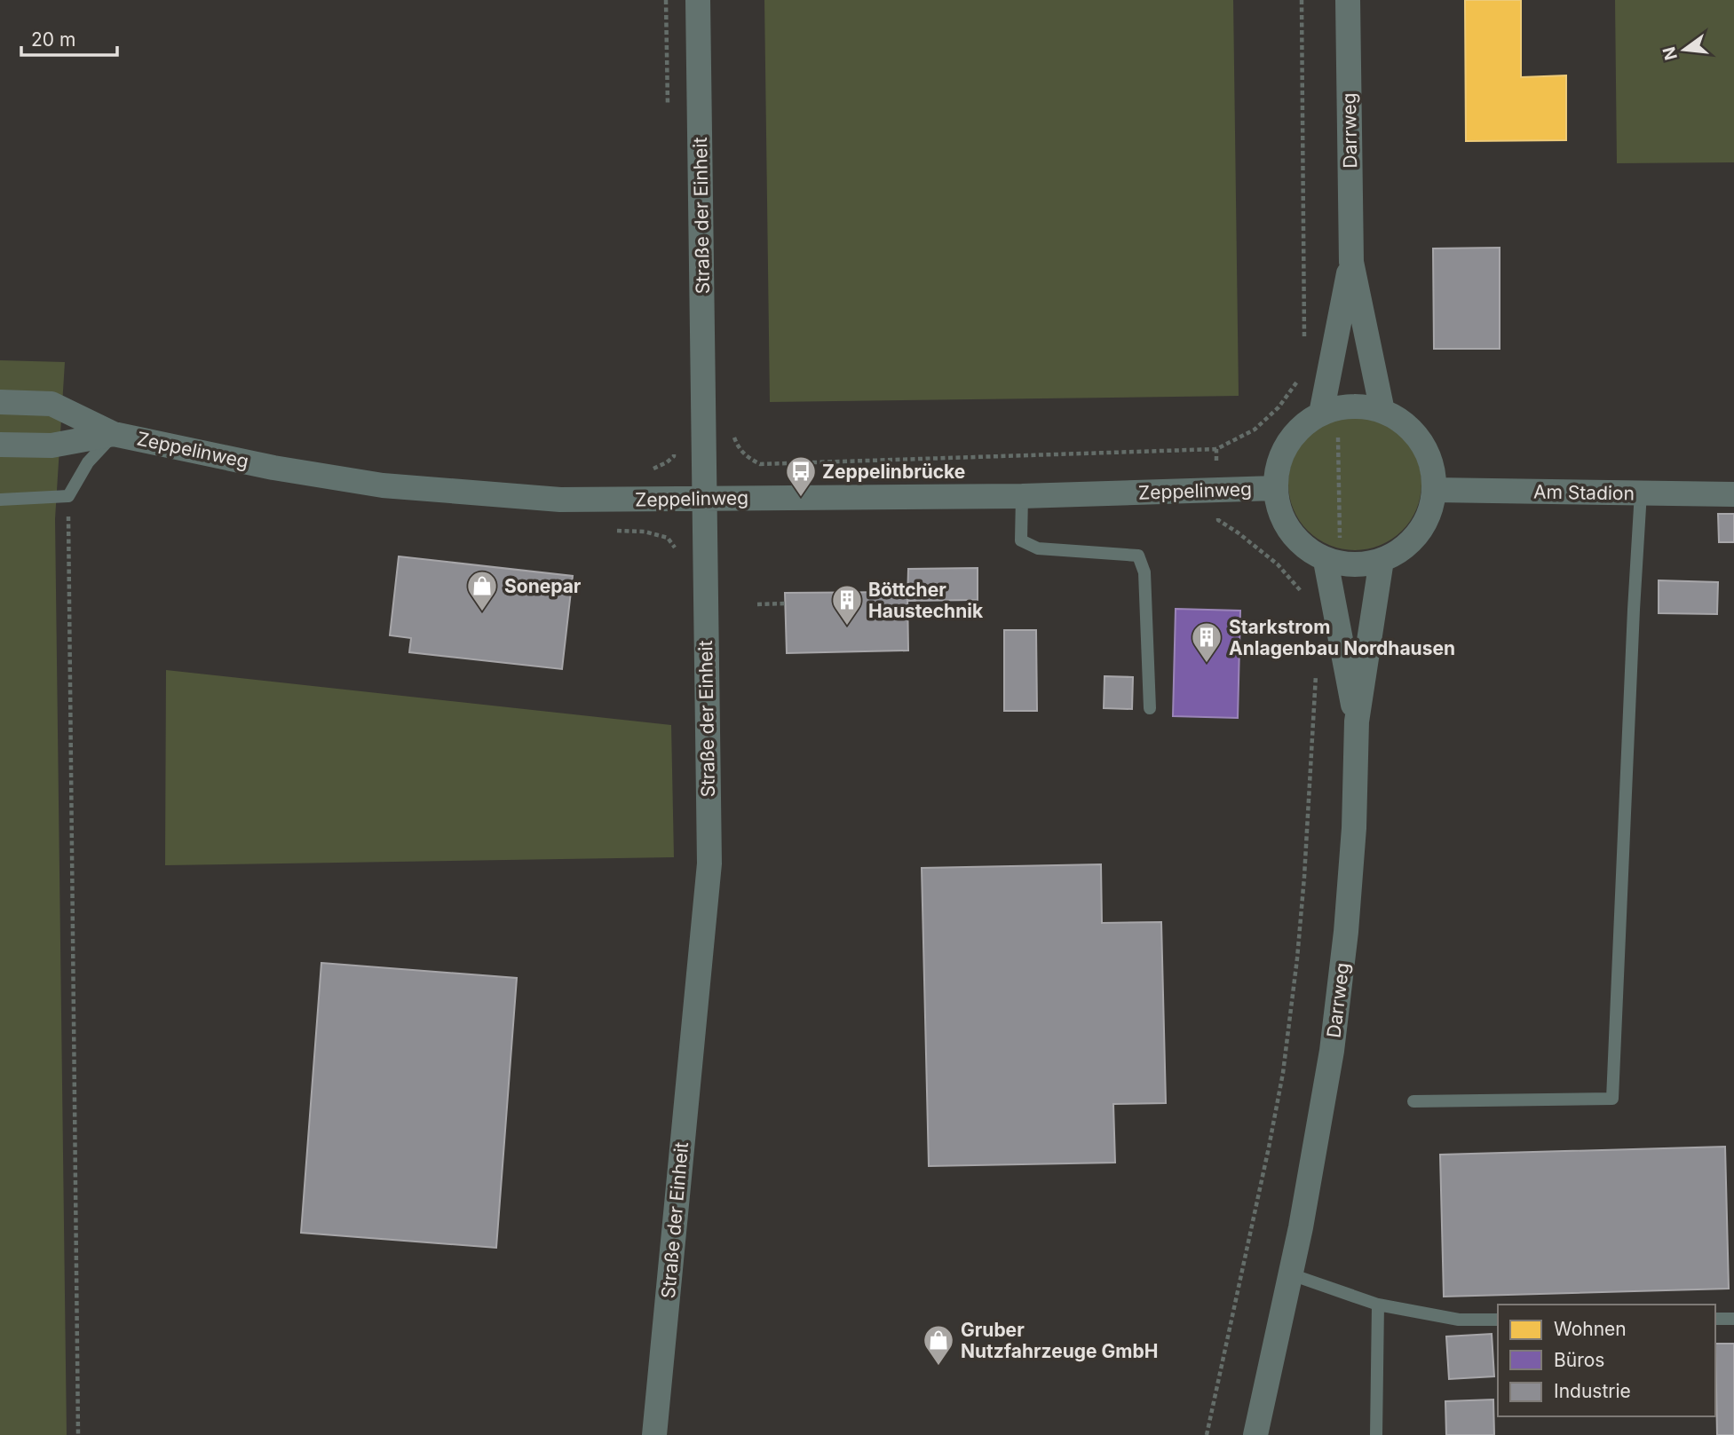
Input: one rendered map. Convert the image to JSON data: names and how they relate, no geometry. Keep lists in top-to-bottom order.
{
  "streets": {
    "street": [
      "Darrweg",
      "Straße der Einheit",
      "Zeppelinweg",
      "Am Stadion"
    ]
  },
  "crossings": [
    ["Straße der Einheit", "Zeppelinweg"]
  ],
  "places": {
    "bus stop": ["Zeppelinbrücke"],
    "shop": ["Sonepar", "Gruber Nutzfahrzeuge GmbH"],
    "building": ["Böttcher Haustechnik", "Starkstrom Anlagenbau Nordhausen"]
  },
  "legend": ["Wohnen", "Büros", "Industrie"],
  "scale_bar": "20 m",
  "north": "left"
}
